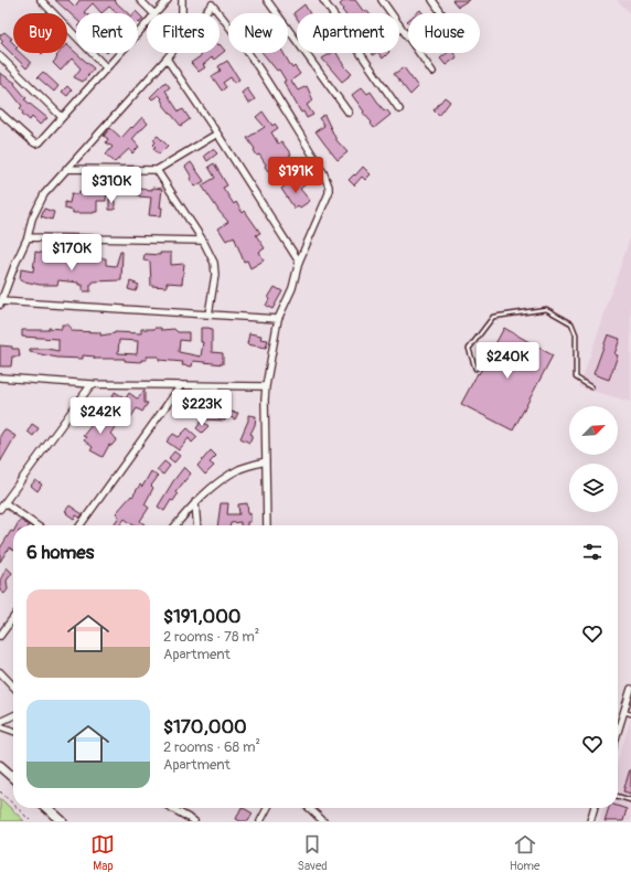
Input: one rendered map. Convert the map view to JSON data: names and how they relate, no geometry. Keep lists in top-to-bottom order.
{
  "north": "top right",
  "page": {
    "chip": [
      "Buy",
      "Rent",
      "Filters",
      "New",
      "Apartment",
      "House"
    ],
    "price": [
      "$191K",
      "$310K",
      "$170K",
      "$240K",
      "$223K",
      "$242K"
    ],
    "heading": "6 homes",
    "list": [
      {
        "name": "$191,000",
        "note": "2 rooms · 78 m² · Apartment"
      },
      {
        "name": "$170,000",
        "note": "2 rooms · 68 m² · Apartment"
      }
    ],
    "tabs": ["Map", "Saved", "Home"]
  }
}
